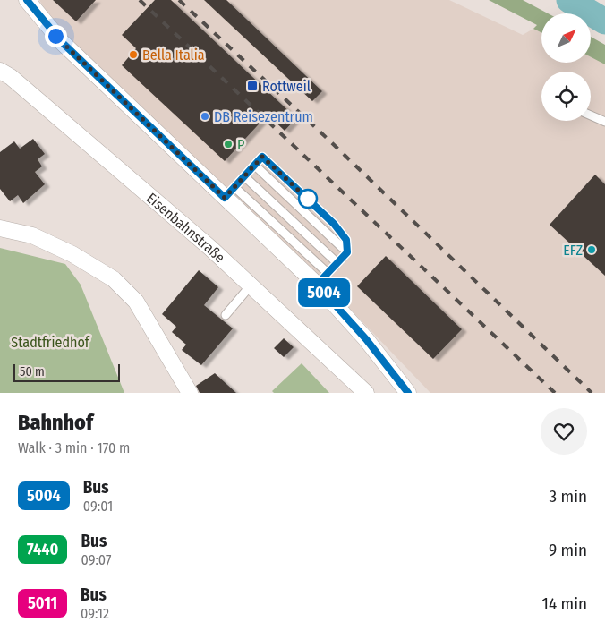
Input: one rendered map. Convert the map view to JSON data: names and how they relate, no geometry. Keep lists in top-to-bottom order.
{
  "streets": {
    "street": ["Eisenbahnstraße"]
  },
  "parks": ["Stadtfriedhof"],
  "places": {
    "other": [
      "Bella Italia",
      "DB Reisezentrum",
      "P",
      "EFZ"
    ],
    "transit": ["Rottweil"]
  },
  "lines": ["bus line 5004"],
  "scale_bar": "50 m",
  "north": "top right",
  "page": {
    "on_map": "5004",
    "scale": "50 m",
    "heading": ["Bahnhof", "Walk · 3 min · 170 m"],
    "list": [
      {
        "mark": "5004",
        "name": "Bus",
        "note": "09:01",
        "value": "3 min"
      },
      {
        "mark": "7440",
        "name": "Bus",
        "note": "09:07",
        "value": "9 min"
      },
      {
        "mark": "5011",
        "name": "Bus",
        "note": "09:12",
        "value": "14 min"
      }
    ]
  }
}
